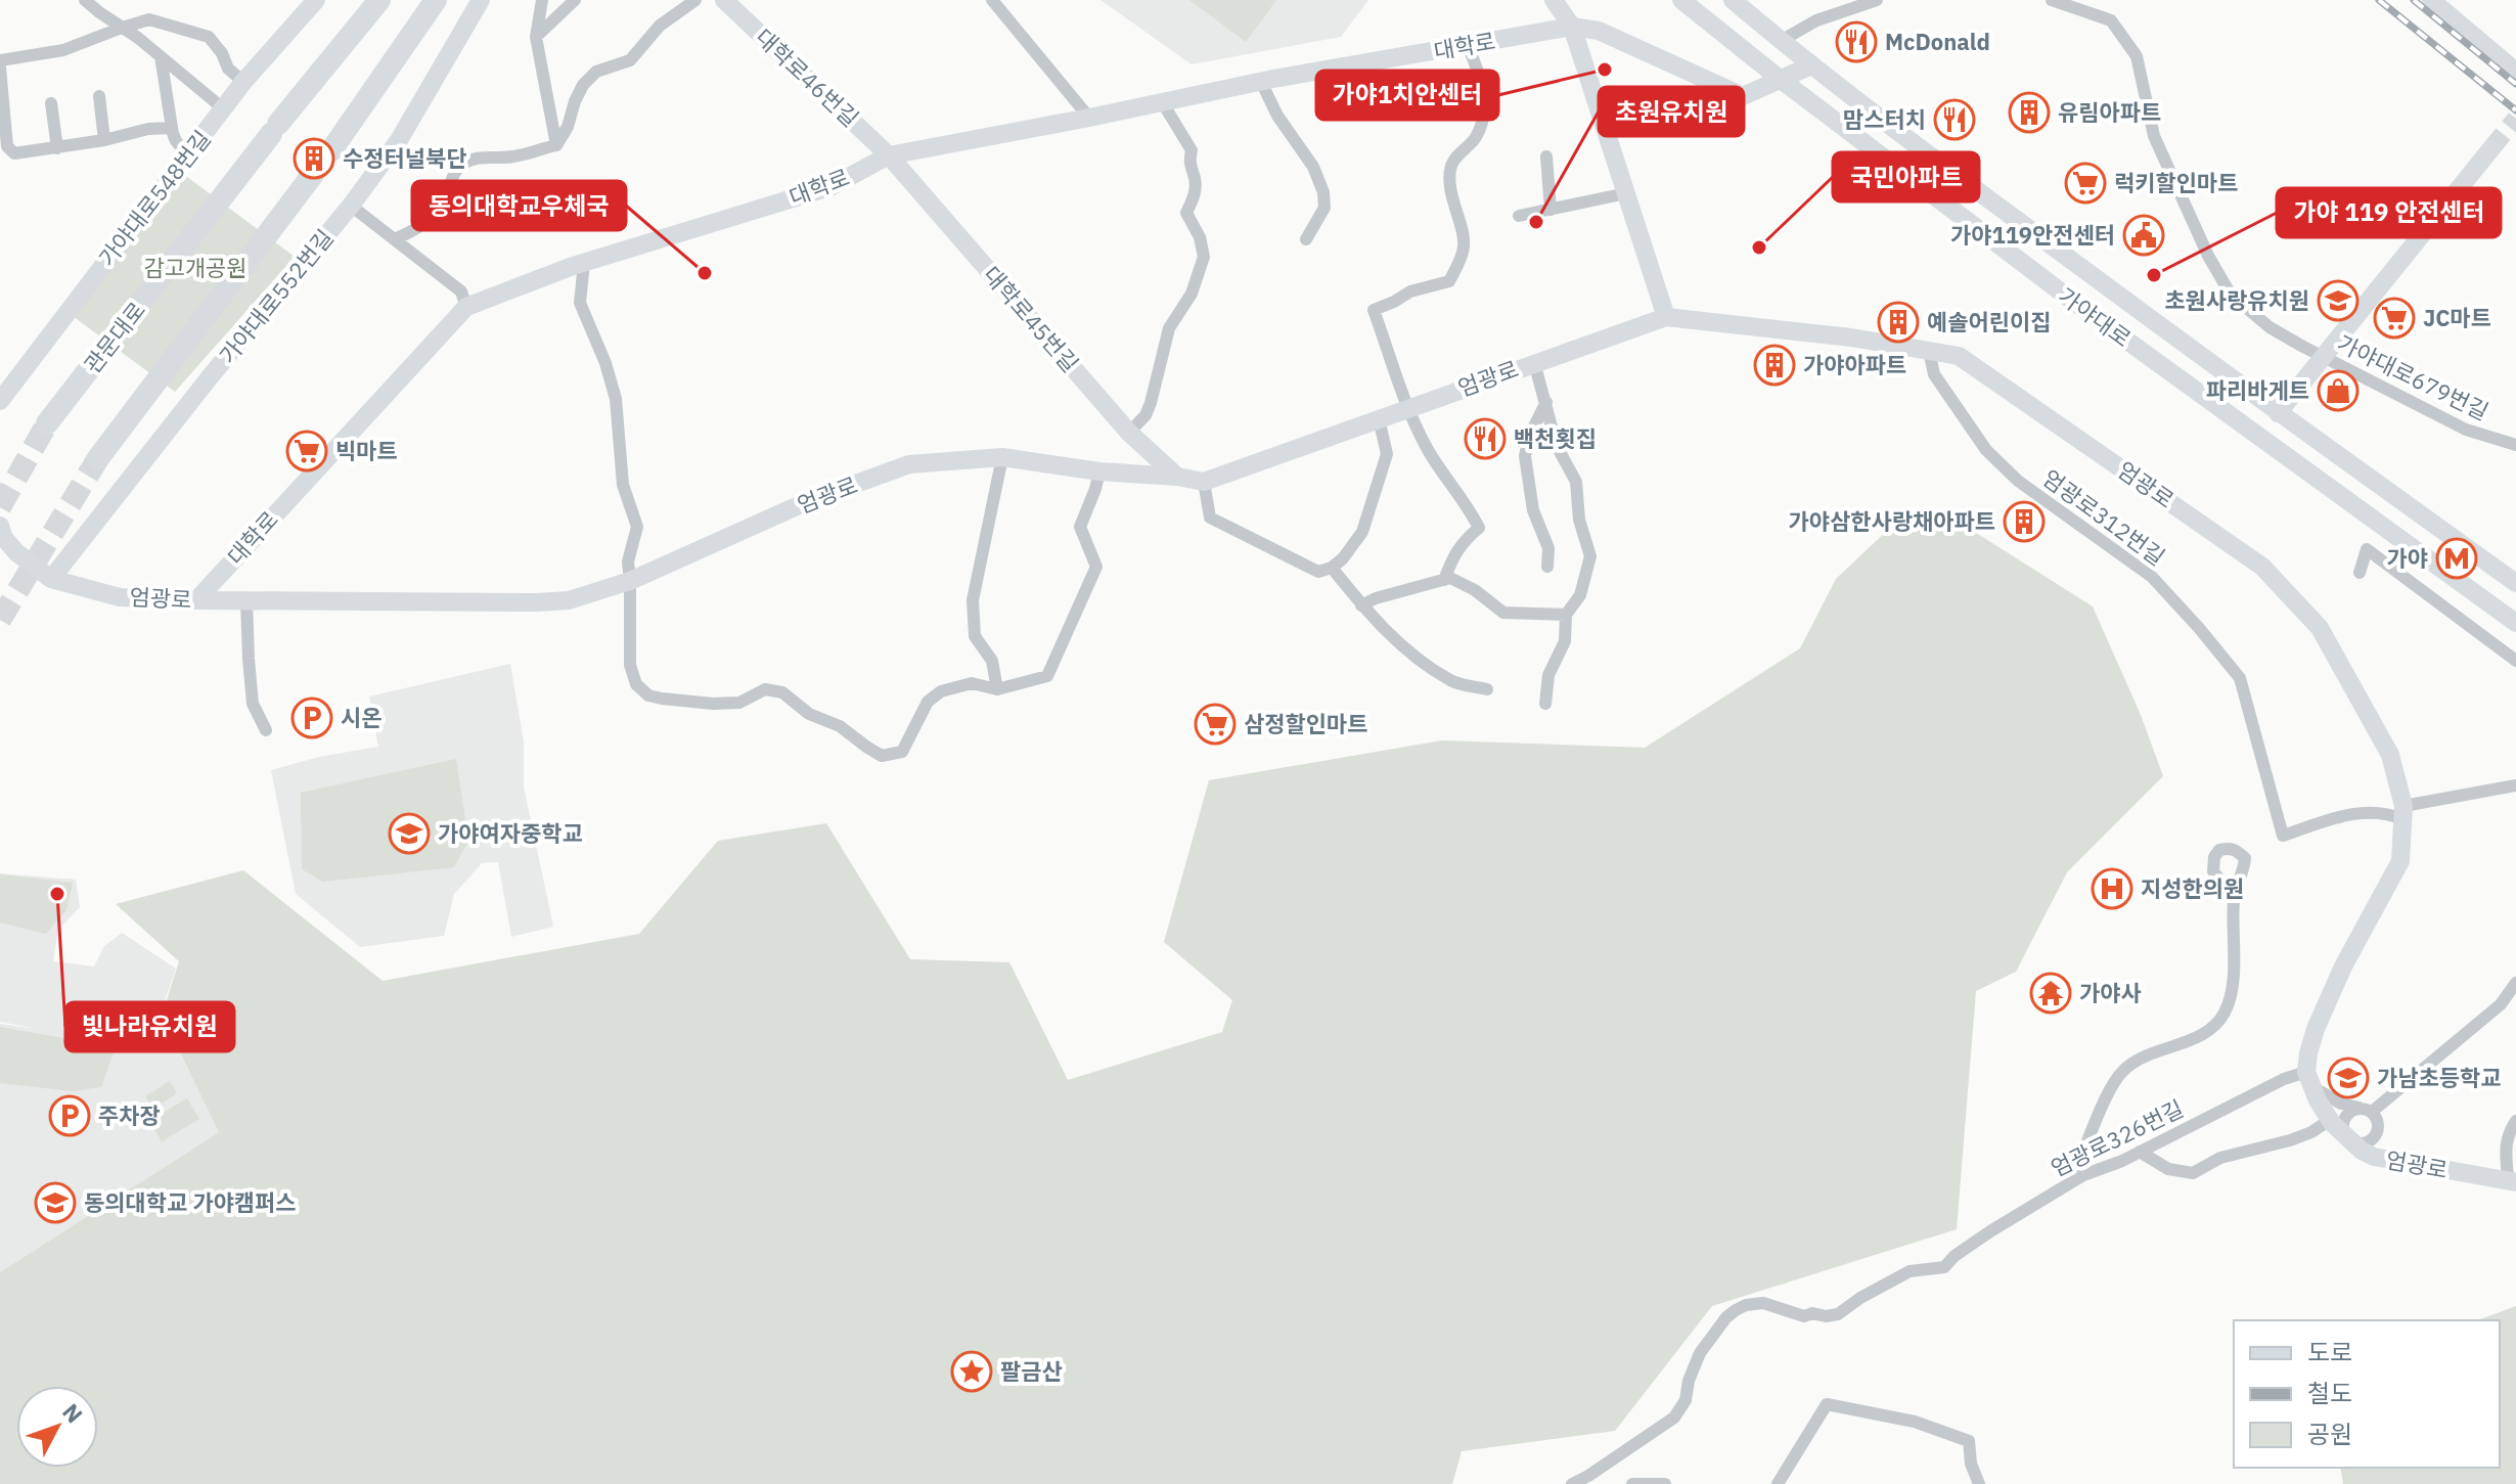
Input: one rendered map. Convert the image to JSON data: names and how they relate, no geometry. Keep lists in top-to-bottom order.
{
  "streets": {
    "highway": ["관문대로"],
    "main road": [
      "대학로",
      "대학로46번길",
      "가야대로548번길",
      "가야대로552번길",
      "가야대로",
      "대학로45번길",
      "엄광로"
    ],
    "street": ["가야대로679번길", "엄광로312번길", "엄광로326번길"]
  },
  "crossings": [
    ["대학로", "대학로46번길"],
    ["대학로", "가야대로"],
    ["대학로", "대학로45번길"],
    ["대학로", "엄광로"],
    ["대학로46번길", "대학로45번길"],
    ["가야대로552번길", "엄광로"],
    ["대학로45번길", "엄광로"],
    ["엄광로", "엄광로312번길"],
    ["엄광로", "엄광로326번길"]
  ],
  "parks": ["감고개공원"],
  "places": {
    "restaurant": ["McDonald", "맘스터치", "백천횟집"],
    "other": [
      "가야1치안센터",
      "초원유치원",
      "국민아파트",
      "동의대학교우체국",
      "가야 119 안전센터",
      "빛나라유치원"
    ],
    "building": [
      "유림아파트",
      "수정터널북단",
      "예솔어린이집",
      "가야아파트",
      "가야삼한사랑채아파트"
    ],
    "supermarket": [
      "럭키할인마트",
      "JC마트",
      "빅마트",
      "삼정할인마트"
    ],
    "public building": ["가야119안전센터"],
    "school or university": [
      "초원사랑유치원",
      "가야여자중학교",
      "가남초등학교",
      "동의대학교 가야캠퍼스"
    ],
    "shop": ["파리바게트"],
    "metro station": ["가야"],
    "parking": ["시온", "주차장"],
    "hospital": ["지성한의원"],
    "temple": ["가야사"],
    "place": ["팔금산"]
  },
  "legend": ["도로", "철도", "공원"],
  "north": "top right"
}
